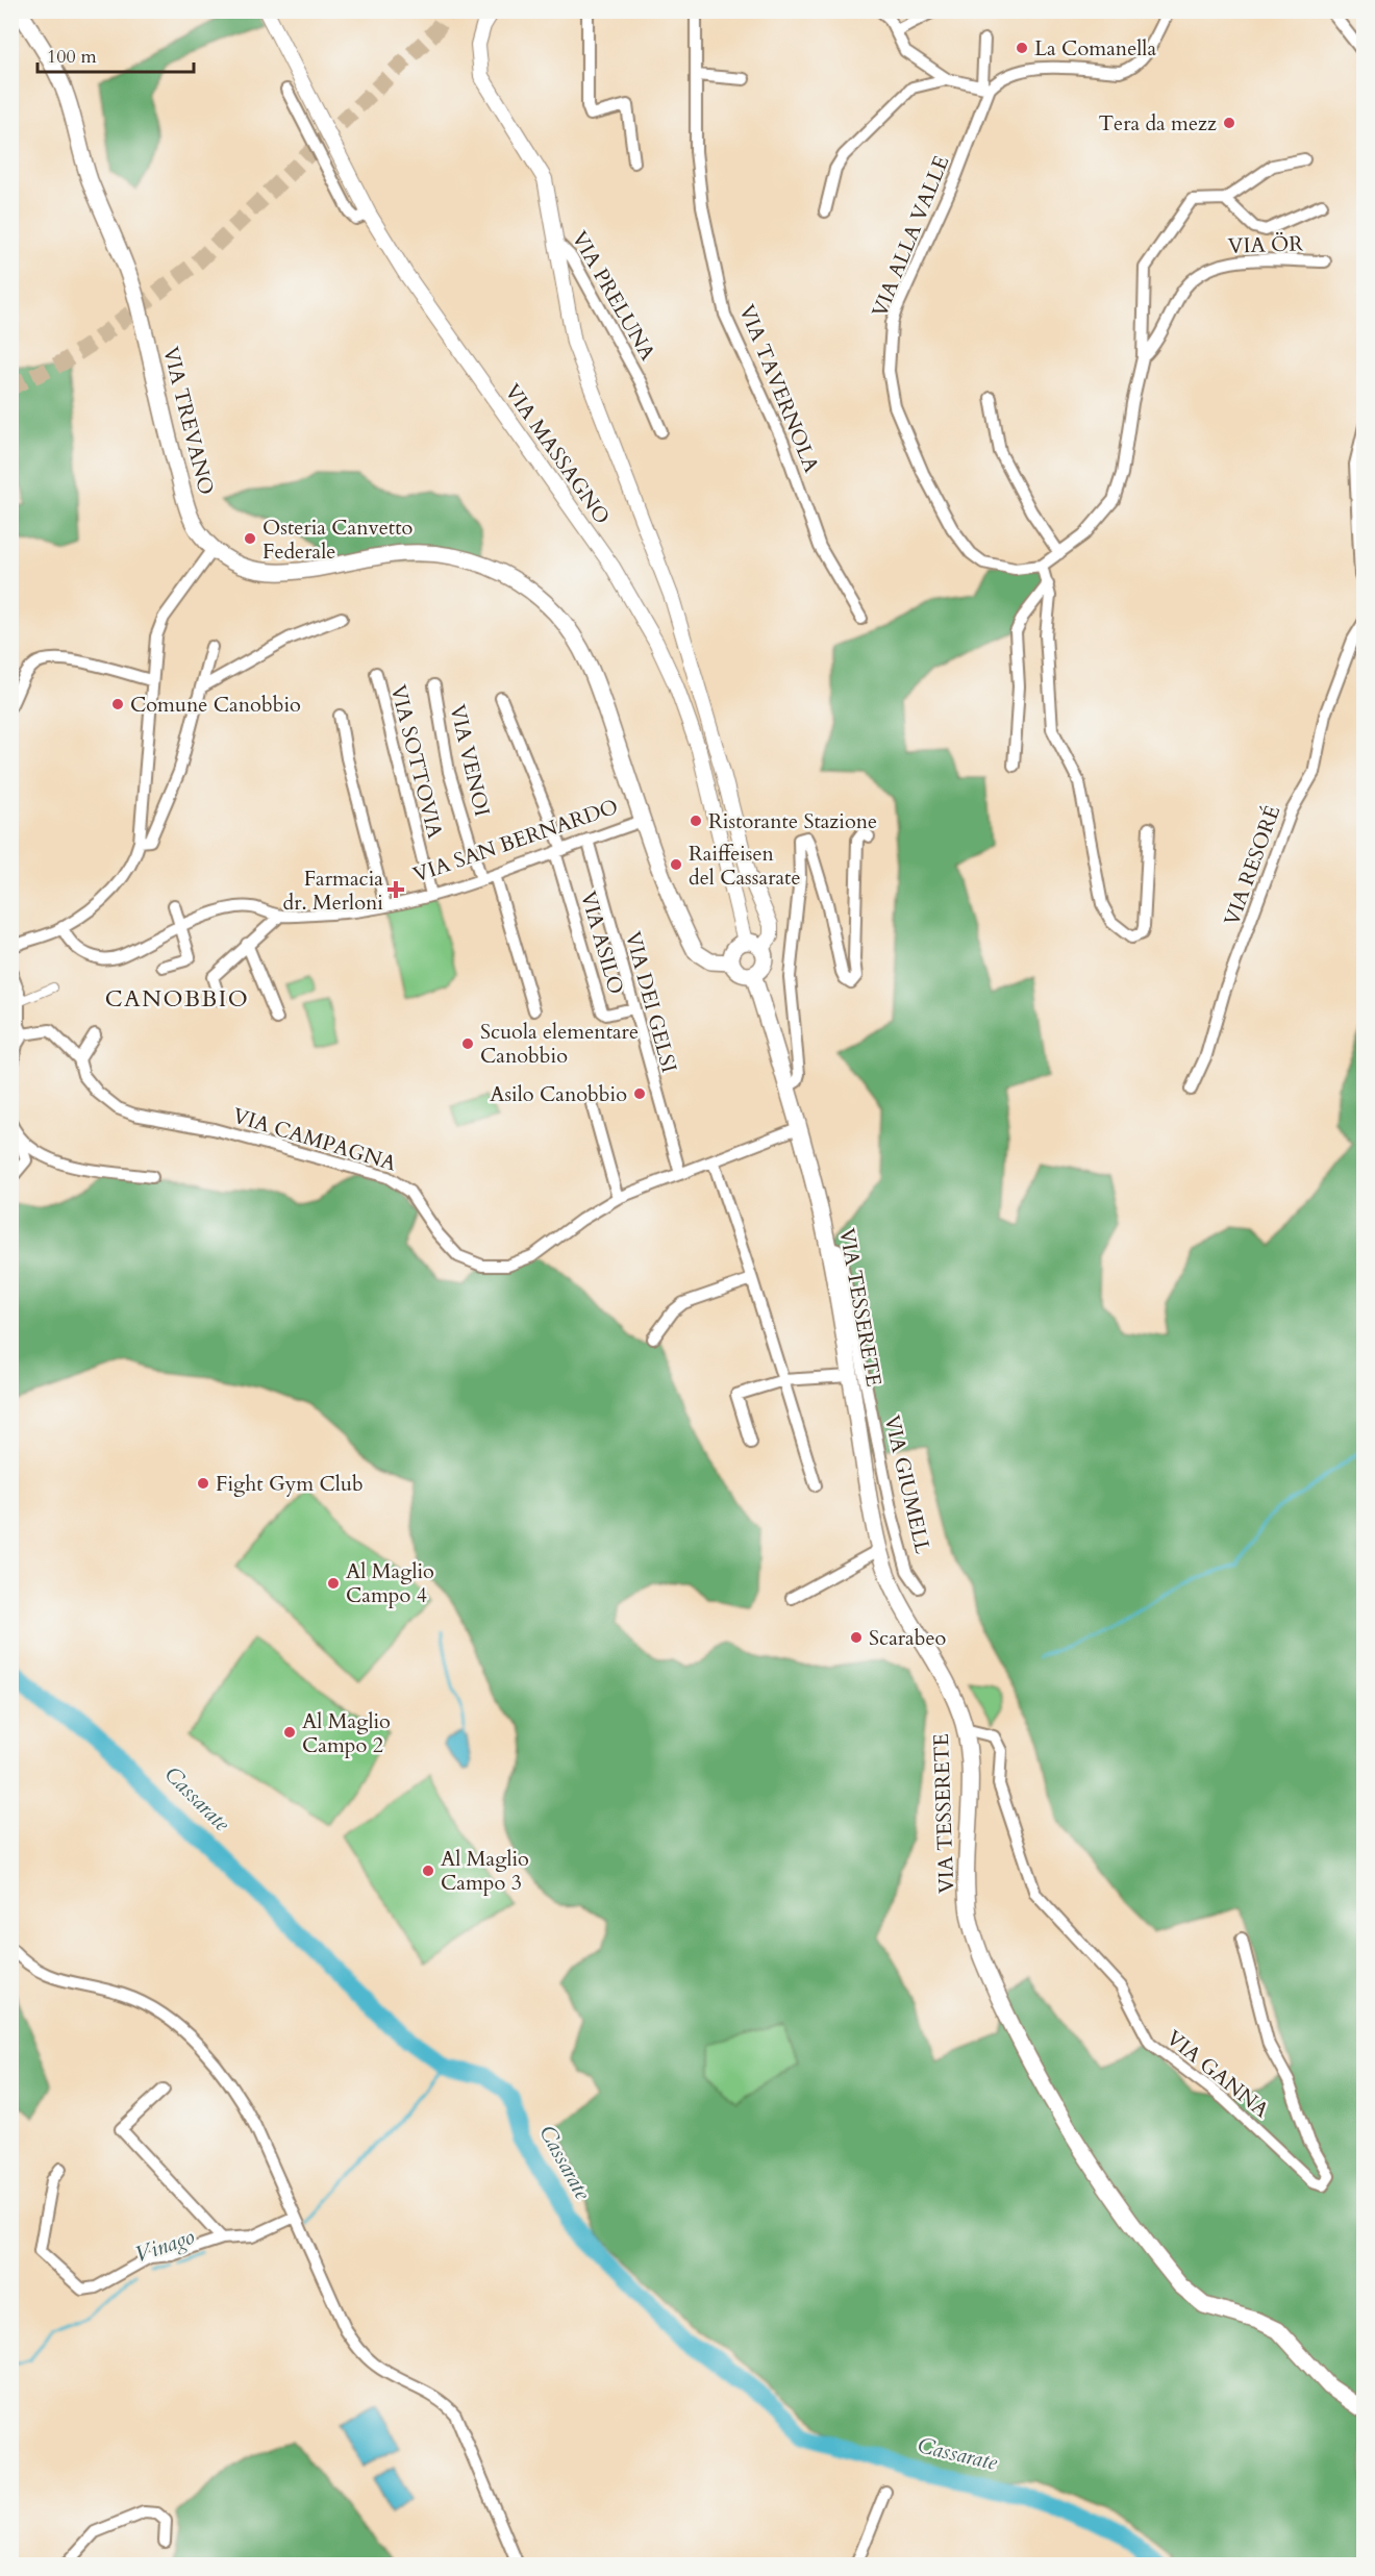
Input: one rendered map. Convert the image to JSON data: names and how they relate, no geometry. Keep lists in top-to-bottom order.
{
  "streets": {
    "main road": ["VIA TREVANO", "VIA SAN BERNARDO", "VIA TESSERETE"],
    "street": [
      "VIA ALLA VALLE",
      "VIA ÖR",
      "VIA PRELUNA",
      "VIA TAVERNOLA",
      "VIA MASSAGNO",
      "VIA VENOI",
      "VIA SOTTOVIA",
      "VIA RESORÉ",
      "VIA ASILO",
      "VIA DEI GELSI",
      "VIA CAMPAGNA",
      "VIA GIUMELL",
      "VIA GANNA"
    ]
  },
  "crossings": [
    ["VIA MASSAGNO", "VIA SAN BERNARDO"],
    ["VIA MASSAGNO", "VIA TESSERETE"],
    ["VIA VENOI", "VIA SAN BERNARDO"],
    ["VIA SOTTOVIA", "VIA SAN BERNARDO"],
    ["VIA SAN BERNARDO", "VIA ASILO"],
    ["VIA SAN BERNARDO", "VIA DEI GELSI"],
    ["VIA SAN BERNARDO", "VIA TESSERETE"],
    ["VIA ASILO", "VIA DEI GELSI"],
    ["VIA DEI GELSI", "VIA CAMPAGNA"],
    ["VIA CAMPAGNA", "VIA TESSERETE"],
    ["VIA TESSERETE", "VIA GIUMELL"],
    ["VIA TESSERETE", "VIA GANNA"]
  ],
  "districts": ["CANOBBIO"],
  "water": ["Cassarate", "Vinago"],
  "places": {
    "other": [
      "La Comanella",
      "Tera da mezz",
      "Osteria Canvetto Federale",
      "Comune Canobbio",
      "Ristorante Stazione",
      "Raiffeisen del Cassarate",
      "Scuola elementare Canobbio",
      "Asilo Canobbio",
      "Fight Gym Club",
      "Al Maglio Campo 4",
      "Scarabeo",
      "Al Maglio Campo 2",
      "Al Maglio Campo 3"
    ],
    "health": ["Farmacia dr. Merloni"]
  },
  "scale_bar": "100 m"
}
